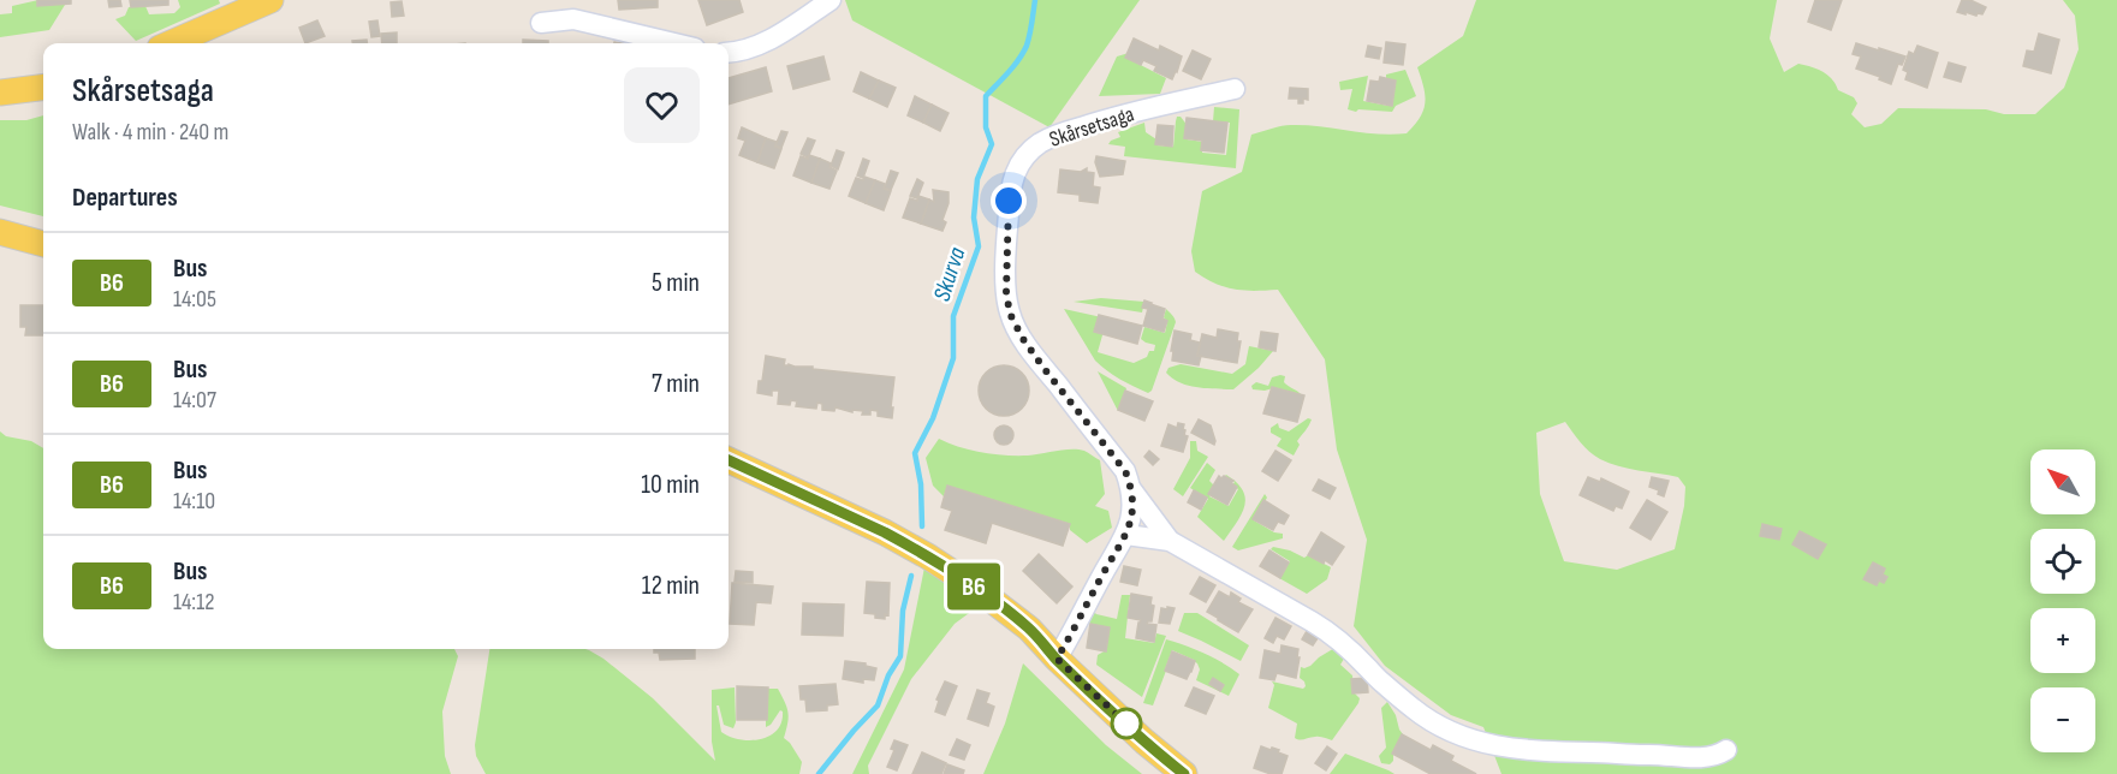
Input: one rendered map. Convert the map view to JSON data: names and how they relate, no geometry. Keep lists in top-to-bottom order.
{
  "streets": {
    "street": ["Skårsetsaga"]
  },
  "water": ["Skurva"],
  "lines": ["bus line B6"],
  "north": "top left",
  "page": {
    "on_map": "B6",
    "heading": [
      ["Skårsetsaga", "Walk · 4 min · 240 m"],
      "Departures"
    ],
    "list": [
      {
        "mark": "B6",
        "name": "Bus",
        "note": "14:05",
        "value": "5 min"
      },
      {
        "mark": "B6",
        "name": "Bus",
        "note": "14:07",
        "value": "7 min"
      },
      {
        "mark": "B6",
        "name": "Bus",
        "note": "14:10",
        "value": "10 min"
      },
      {
        "mark": "B6",
        "name": "Bus",
        "note": "14:12",
        "value": "12 min"
      }
    ],
    "map_buttons": ["+", "−"]
  }
}
